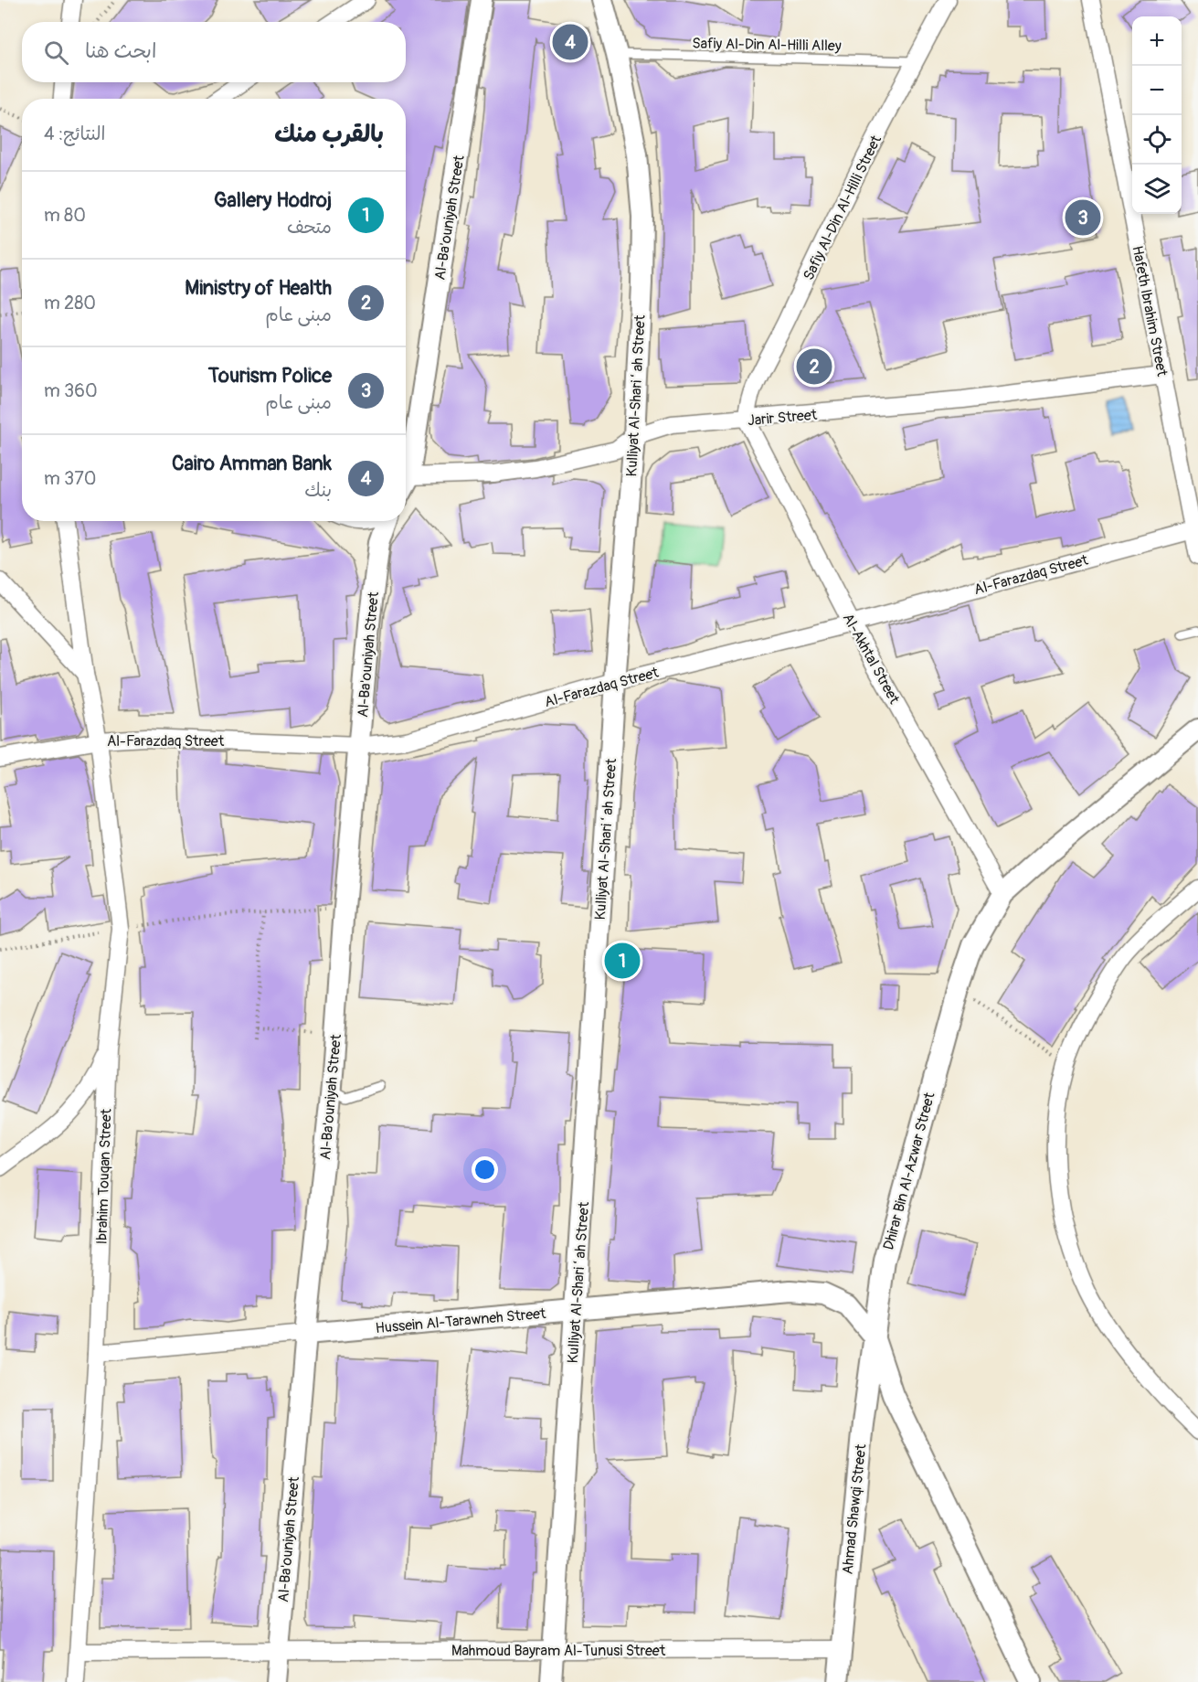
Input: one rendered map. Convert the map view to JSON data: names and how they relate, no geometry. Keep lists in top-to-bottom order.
{
  "streets": {
    "street": [
      "Safiy Al-Din Al-Hilli Street",
      "Al-Ba'ouniyah Street",
      "Hafeth Ibrahim Street",
      "Kulliyat Al-Shariʻah Street",
      "Jarir Street",
      "Al-Farazdaq Street",
      "Al-Akhtal Street",
      "Dhirar Bin Al-Azwar Street",
      "Ibrahim Touqan Street",
      "Hussein Al-Tarawneh Street",
      "Ahmad Shawqi Street",
      "Mahmoud Bayram Al-Tunusi Street"
    ],
    "lane": ["Safiy Al-Din Al-Hilli Alley"]
  },
  "crossings": [
    ["Safiy Al-Din Al-Hilli Alley", "Safiy Al-Din Al-Hilli Street"],
    ["Safiy Al-Din Al-Hilli Alley", "Kulliyat Al-Shariʻah Street"],
    ["Safiy Al-Din Al-Hilli Street", "Jarir Street"],
    ["Safiy Al-Din Al-Hilli Street", "Al-Akhtal Street"],
    ["Al-Ba'ouniyah Street", "Jarir Street"],
    ["Al-Ba'ouniyah Street", "Al-Farazdaq Street"],
    ["Al-Ba'ouniyah Street", "Hussein Al-Tarawneh Street"],
    ["Al-Ba'ouniyah Street", "Mahmoud Bayram Al-Tunusi Street"],
    ["Hafeth Ibrahim Street", "Jarir Street"],
    ["Hafeth Ibrahim Street", "Al-Farazdaq Street"],
    ["Kulliyat Al-Shariʻah Street", "Jarir Street"],
    ["Kulliyat Al-Shariʻah Street", "Al-Farazdaq Street"],
    ["Kulliyat Al-Shariʻah Street", "Hussein Al-Tarawneh Street"],
    ["Kulliyat Al-Shariʻah Street", "Mahmoud Bayram Al-Tunusi Street"],
    ["Jarir Street", "Al-Akhtal Street"],
    ["Al-Farazdaq Street", "Al-Akhtal Street"],
    ["Al-Farazdaq Street", "Ibrahim Touqan Street"],
    ["Al-Akhtal Street", "Dhirar Bin Al-Azwar Street"],
    ["Dhirar Bin Al-Azwar Street", "Hussein Al-Tarawneh Street"],
    ["Dhirar Bin Al-Azwar Street", "Ahmad Shawqi Street"],
    ["Ibrahim Touqan Street", "Hussein Al-Tarawneh Street"],
    ["Ibrahim Touqan Street", "Mahmoud Bayram Al-Tunusi Street"],
    ["Hussein Al-Tarawneh Street", "Ahmad Shawqi Street"],
    ["Ahmad Shawqi Street", "Mahmoud Bayram Al-Tunusi Street"]
  ],
  "page": {
    "map_buttons": ["+", "−"],
    "pins": [
      "4",
      "3",
      "2",
      "1"
    ],
    "search": "ابحث هنا",
    "heading": ["بالقرب منك", "النتائج: 4"],
    "list": [
      {
        "mark": "1",
        "name": "Gallery Hodroj",
        "note": "متحف",
        "value": "80 m"
      },
      {
        "mark": "2",
        "name": "Ministry of Health",
        "note": "مبنى عام",
        "value": "280 m"
      },
      {
        "mark": "3",
        "name": "Tourism Police",
        "note": "مبنى عام",
        "value": "360 m"
      },
      {
        "mark": "4",
        "name": "Cairo Amman Bank",
        "note": "بنك",
        "value": "370 m"
      }
    ]
  }
}
